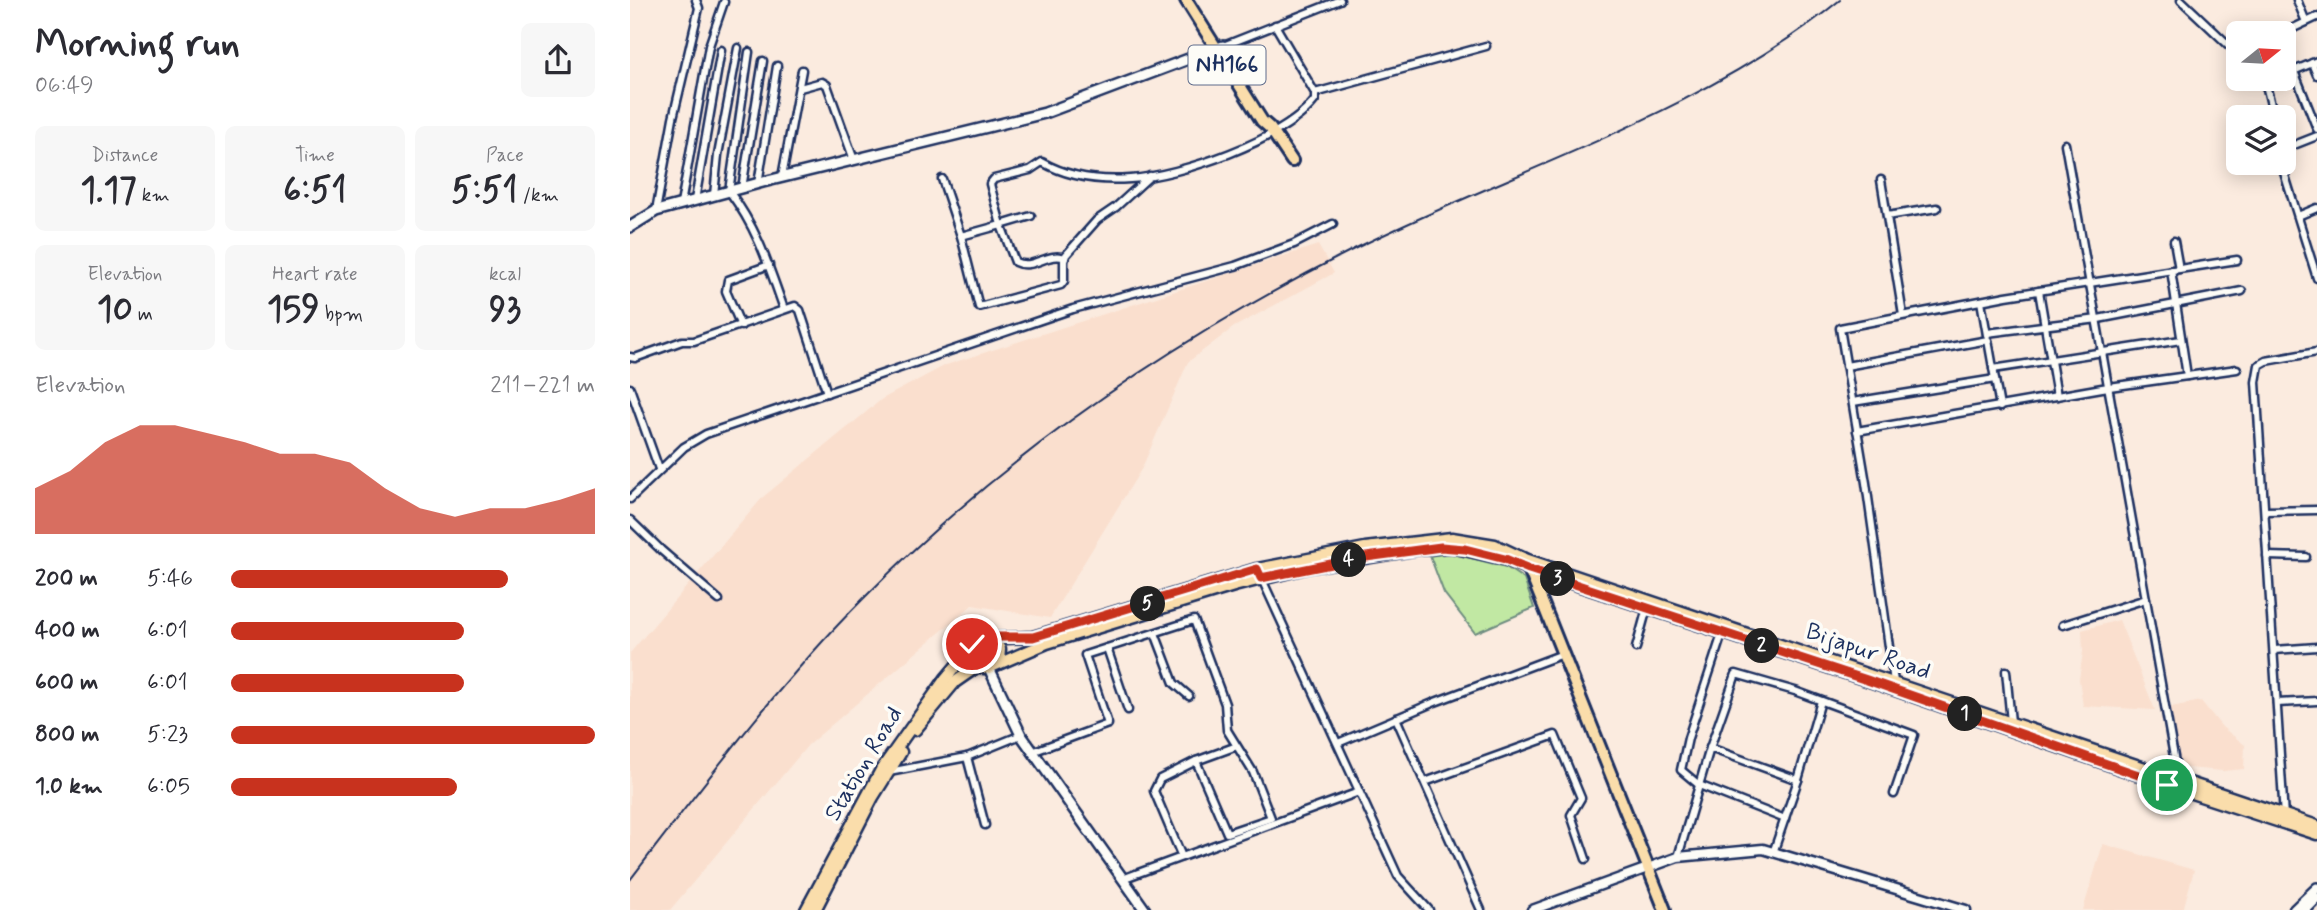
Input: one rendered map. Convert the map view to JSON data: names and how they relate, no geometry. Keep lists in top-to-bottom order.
{
  "streets": {
    "highway": ["NH166"],
    "main road": ["Bijapur Road", "Station Road"]
  },
  "north": "right",
  "page": {
    "heading": ["Morning run", "06:49"],
    "stats": [
      ["Distance", "1.17 km"],
      ["Time", "6:51"],
      ["Pace", "5:51 /km"],
      ["Elevation", "10 m"],
      ["Heart rate", "159 bpm"],
      ["kcal", "93"]
    ],
    "chart": ["Elevation", "211–221 m"],
    "pins": [
      "4",
      "3",
      "5",
      "2",
      "1"
    ],
    "list": [
      {
        "name": "200 m",
        "note": "5:46"
      },
      {
        "name": "400 m",
        "note": "6:01"
      },
      {
        "name": "600 m",
        "note": "6:01"
      },
      {
        "name": "800 m",
        "note": "5:23"
      },
      {
        "name": "1.0 km",
        "note": "6:05"
      }
    ]
  }
}
